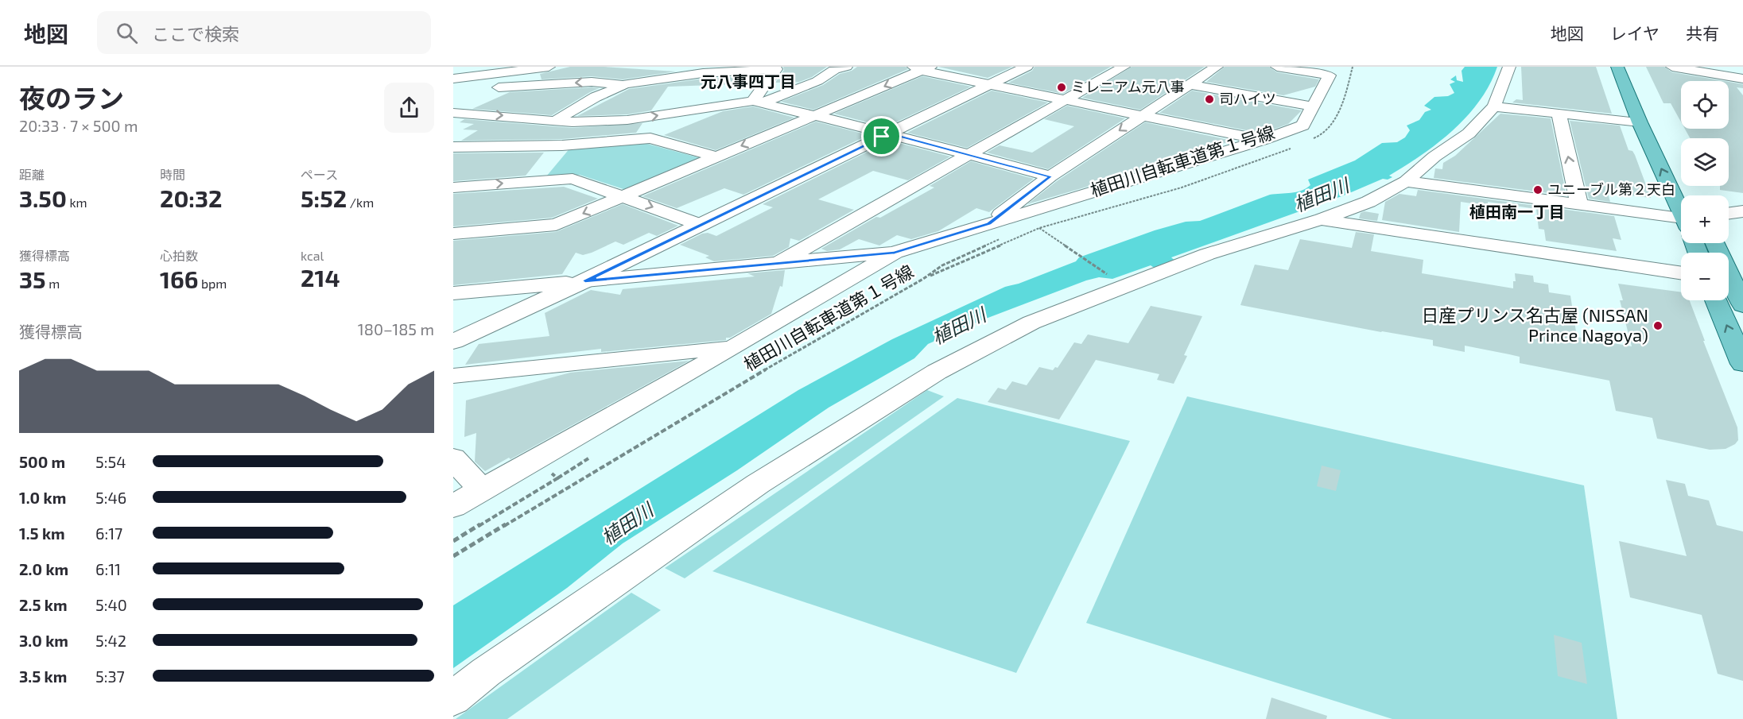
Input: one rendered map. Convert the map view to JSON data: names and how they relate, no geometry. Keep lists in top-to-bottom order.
{
  "streets": {
    "path": ["植田川自転車道第１号線"]
  },
  "districts": ["元八事四丁目", "植田南一丁目"],
  "water": ["植田川"],
  "places": [
    "ミレニアム元八事",
    "司ハイツ",
    "ユニーブル第２天白",
    "日産プリンス名古屋 (NISSAN Prince Nagoya)"
  ],
  "page": {
    "header": "地図",
    "search": "ここで検索",
    "nav": ["地図", "レイヤ", "共有"],
    "heading": ["夜のラン", "20:33 · 7 × 500 m"],
    "map_buttons": ["+", "−"],
    "stats": [
      ["距離", "3.50 km"],
      ["時間", "20:32"],
      ["ペース", "5:52 /km"],
      ["獲得標高", "35 m"],
      ["心拍数", "166 bpm"],
      ["kcal", "214"]
    ],
    "chart": ["獲得標高", "180–185 m"],
    "list": [
      {
        "name": "500 m",
        "note": "5:54"
      },
      {
        "name": "1.0 km",
        "note": "5:46"
      },
      {
        "name": "1.5 km",
        "note": "6:17"
      },
      {
        "name": "2.0 km",
        "note": "6:11"
      },
      {
        "name": "2.5 km",
        "note": "5:40"
      },
      {
        "name": "3.0 km",
        "note": "5:42"
      },
      {
        "name": "3.5 km",
        "note": "5:37"
      }
    ]
  }
}
